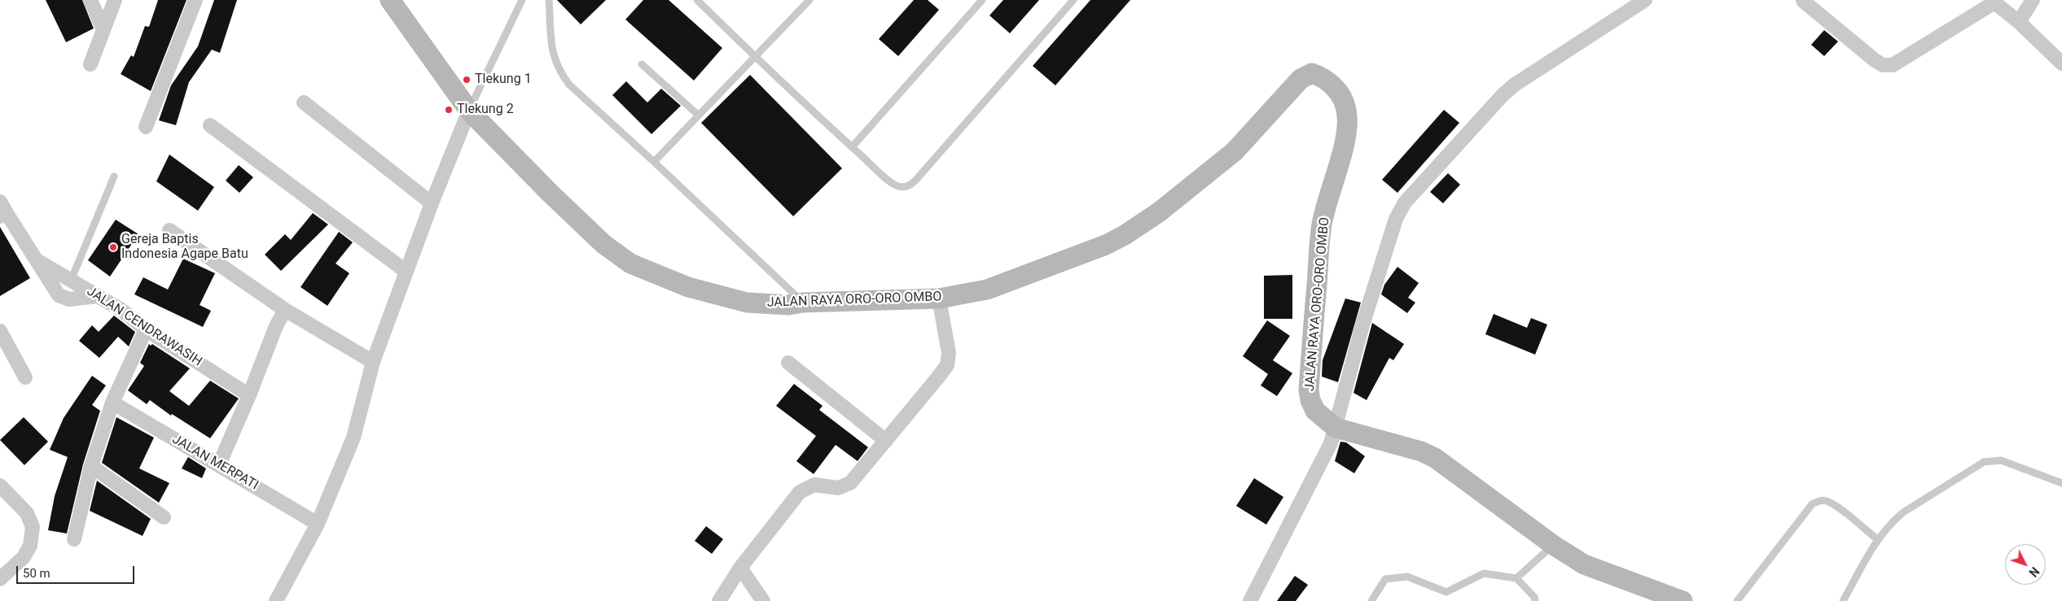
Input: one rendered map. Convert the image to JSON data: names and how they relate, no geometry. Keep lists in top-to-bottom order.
{
  "streets": {
    "main road": ["JALAN RAYA ORO-ORO OMBO"],
    "street": ["JALAN CENDRAWASIH", "JALAN MERPATI"]
  },
  "places": ["Tlekung 1", "Tlekung 2", "Gereja Baptis Indonesia Agape Batu"],
  "scale_bar": "50 m",
  "north": "bottom right"
}
